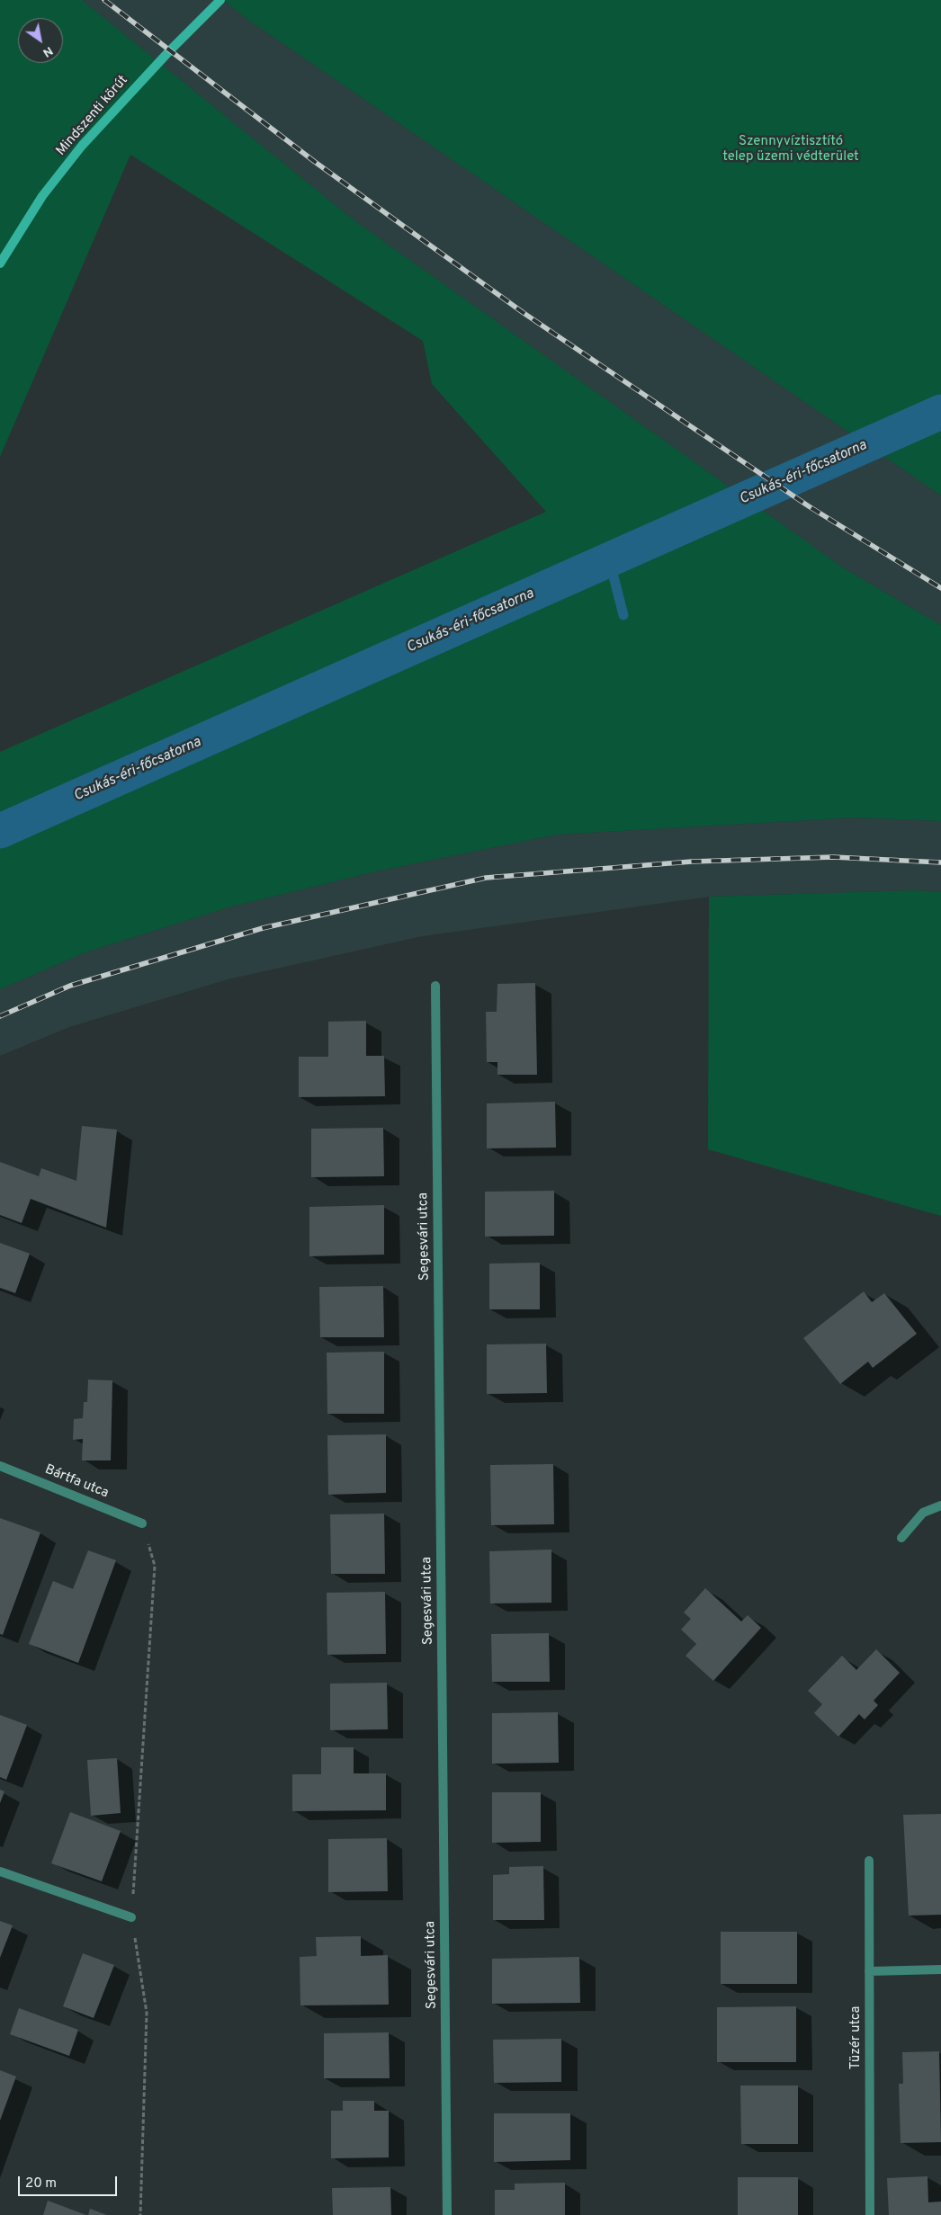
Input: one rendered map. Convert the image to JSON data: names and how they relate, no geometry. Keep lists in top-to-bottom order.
{
  "streets": {
    "street": [
      "Mindszenti körút",
      "Segesvári utca",
      "Bártfa utca",
      "Tüzér utca"
    ]
  },
  "water": ["Csukás-éri-főcsatorna"],
  "parks": ["Szennyvíztisztító telep üzemi védterület"],
  "scale_bar": "20 m",
  "north": "bottom right"
}
